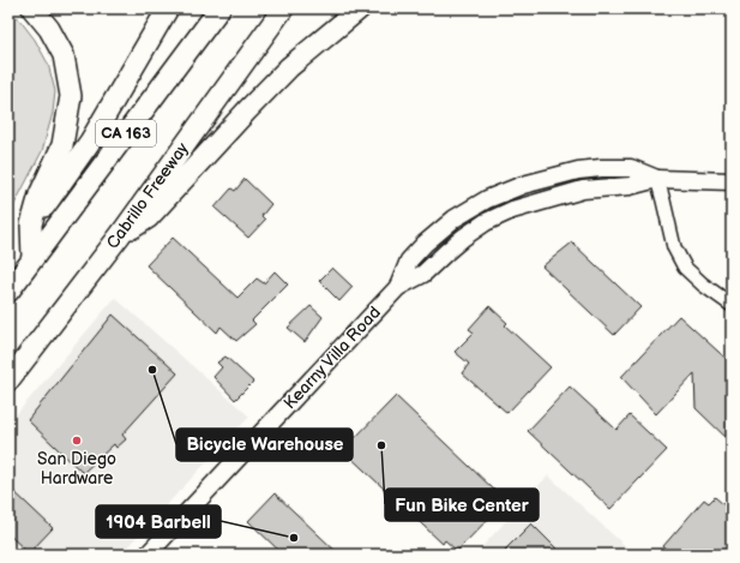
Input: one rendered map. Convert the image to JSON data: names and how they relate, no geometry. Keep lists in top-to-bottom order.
{
  "streets": {
    "highway": ["CA 163", "Cabrillo Freeway"],
    "main road": ["Kearny Villa Road"]
  },
  "places": [
    "Bicycle Warehouse",
    "San Diego Hardware",
    "Fun Bike Center",
    "1904 Barbell"
  ]
}
